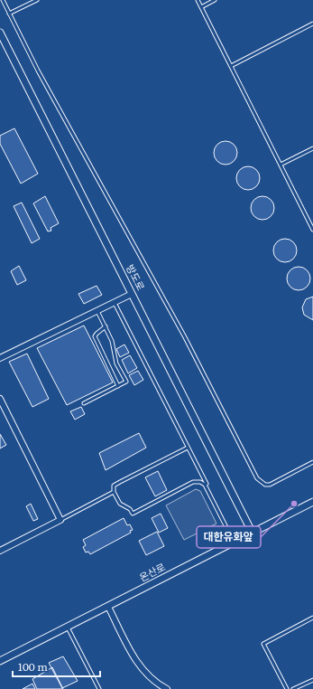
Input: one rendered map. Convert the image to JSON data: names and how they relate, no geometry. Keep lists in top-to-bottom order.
{
  "streets": {
    "street": ["방도로", "온산로"]
  },
  "crossings": [
    ["방도로", "온산로"]
  ],
  "places": ["대한유화앞"],
  "scale_bar": "100 m"
}
